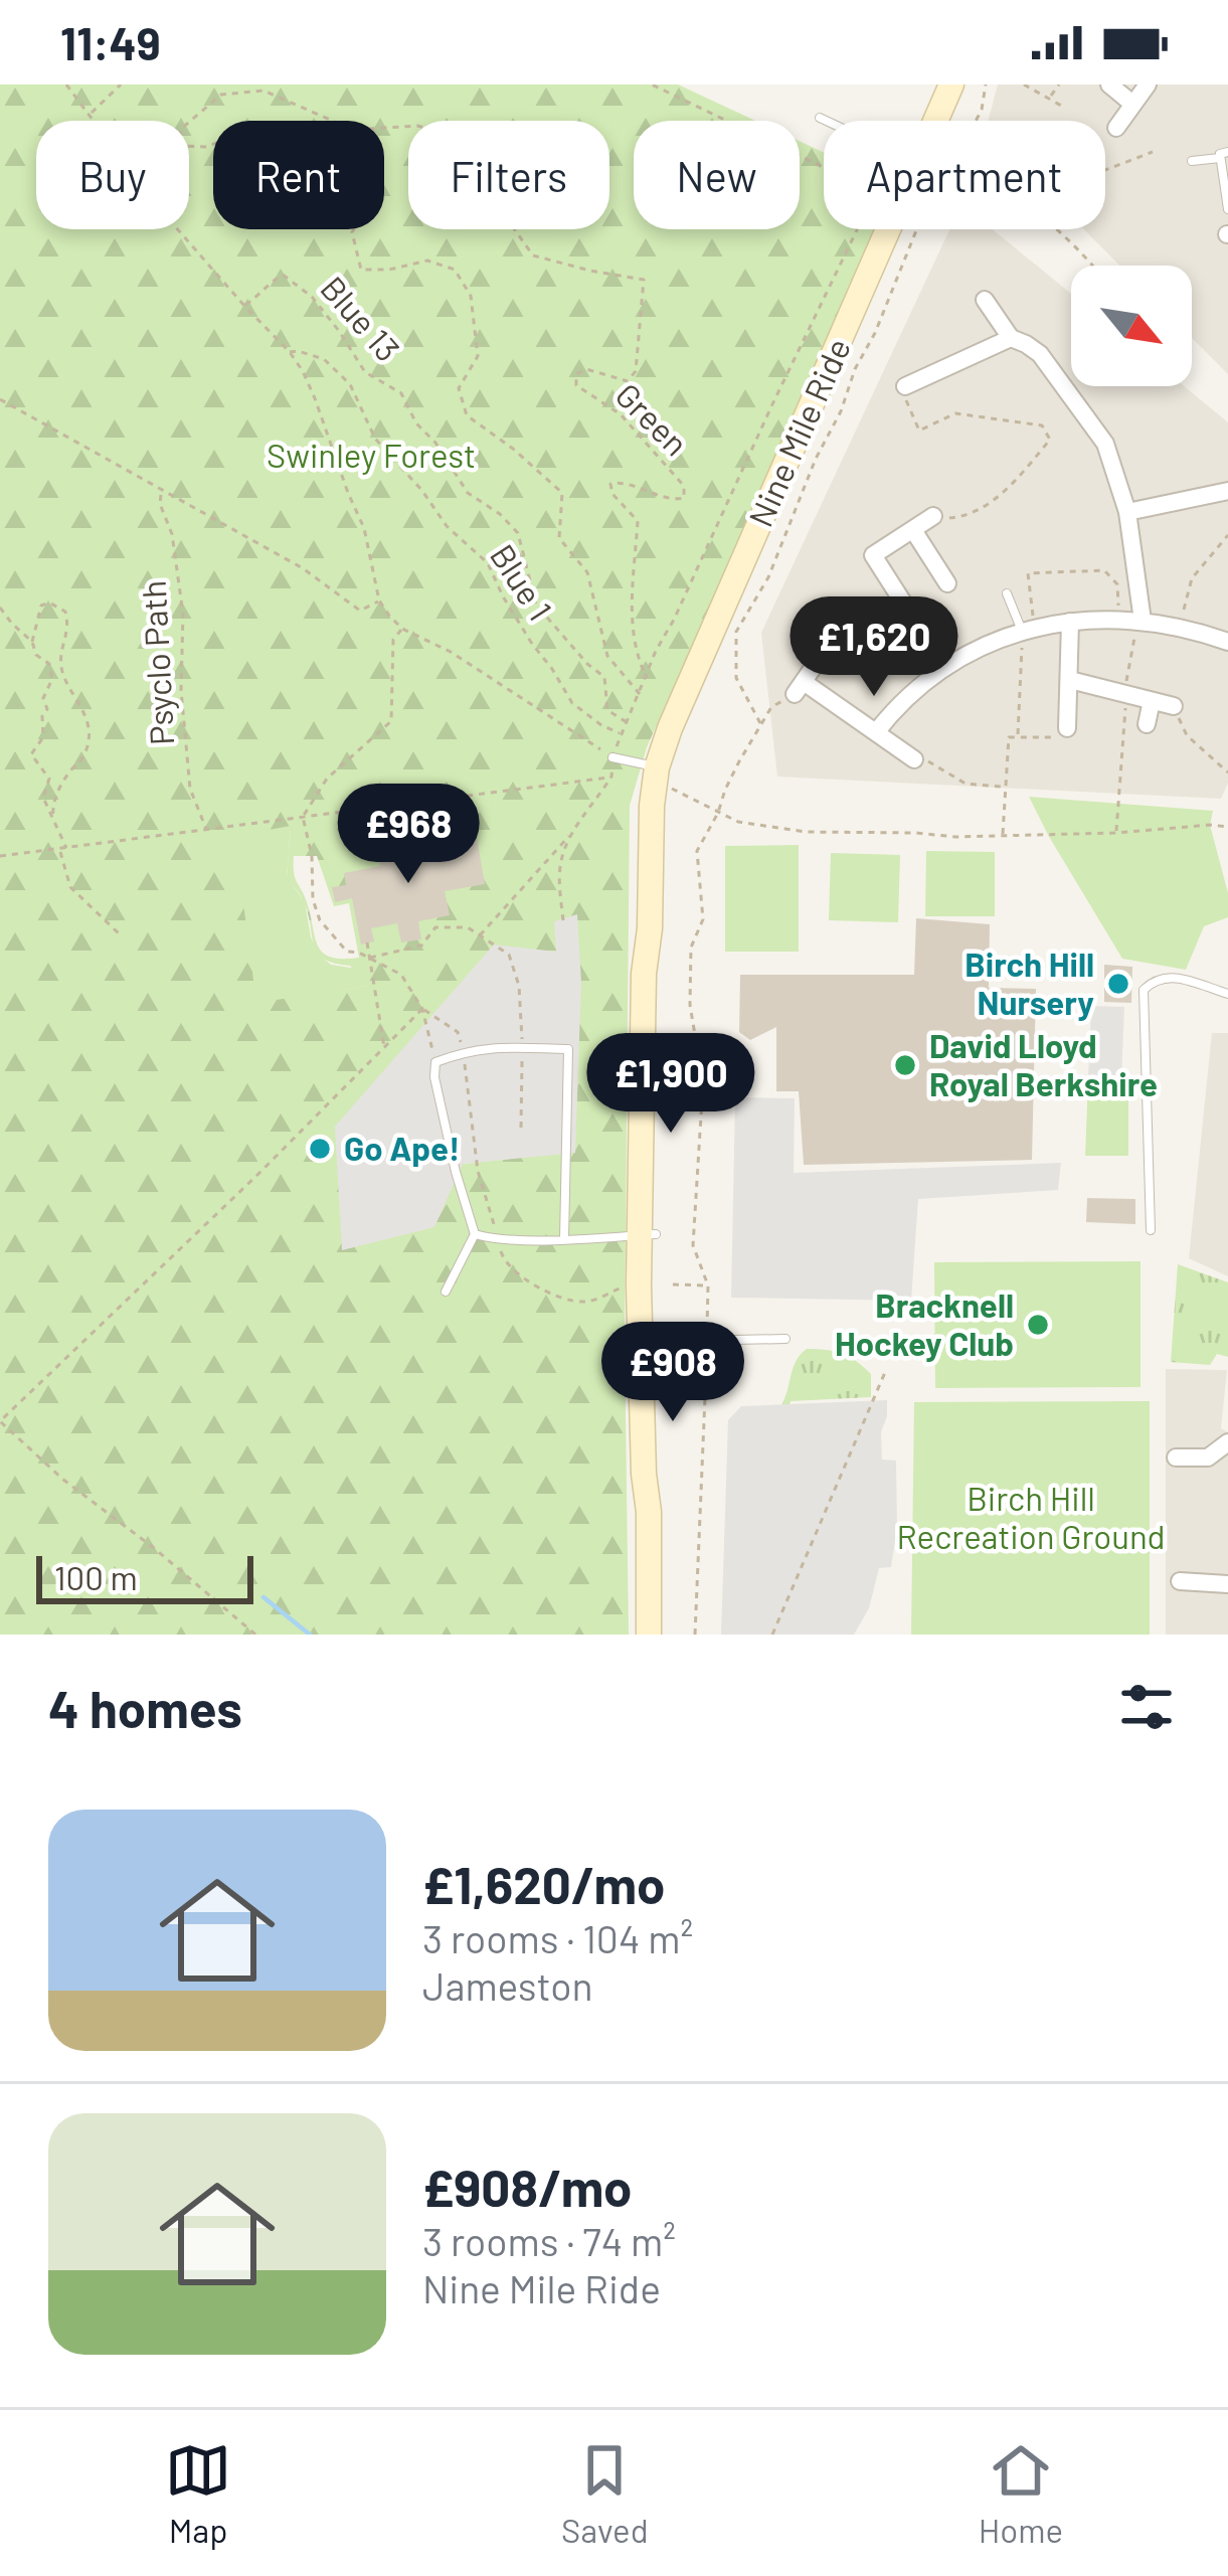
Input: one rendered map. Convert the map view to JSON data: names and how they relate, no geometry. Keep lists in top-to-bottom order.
{
  "streets": {
    "main road": ["Nine Mile Ride"],
    "path": [
      "Blue 13",
      "Green",
      "Blue 1",
      "Psyclo Path"
    ]
  },
  "parks": ["Swinley Forest", "Birch Hill Recreation Ground"],
  "places": [
    "Birch Hill Nursery",
    "David Lloyd Royal Berkshire",
    "Go Ape!",
    "Bracknell Hockey Club"
  ],
  "scale_bar": "100 m",
  "north": "bottom right",
  "page": {
    "status": "11:49",
    "chip": [
      "Buy",
      "Rent",
      "Filters",
      "New",
      "Apartment"
    ],
    "price": [
      "£1,620",
      "£968",
      "£1,900",
      "£908"
    ],
    "scale": "100 m",
    "heading": "4 homes",
    "list": [
      {
        "name": "£1,620/mo",
        "note": "3 rooms · 104 m² · Jameston"
      },
      {
        "name": "£908/mo",
        "note": "3 rooms · 74 m² · Nine Mile Ride"
      }
    ],
    "tabs": ["Map", "Saved", "Home"]
  }
}
